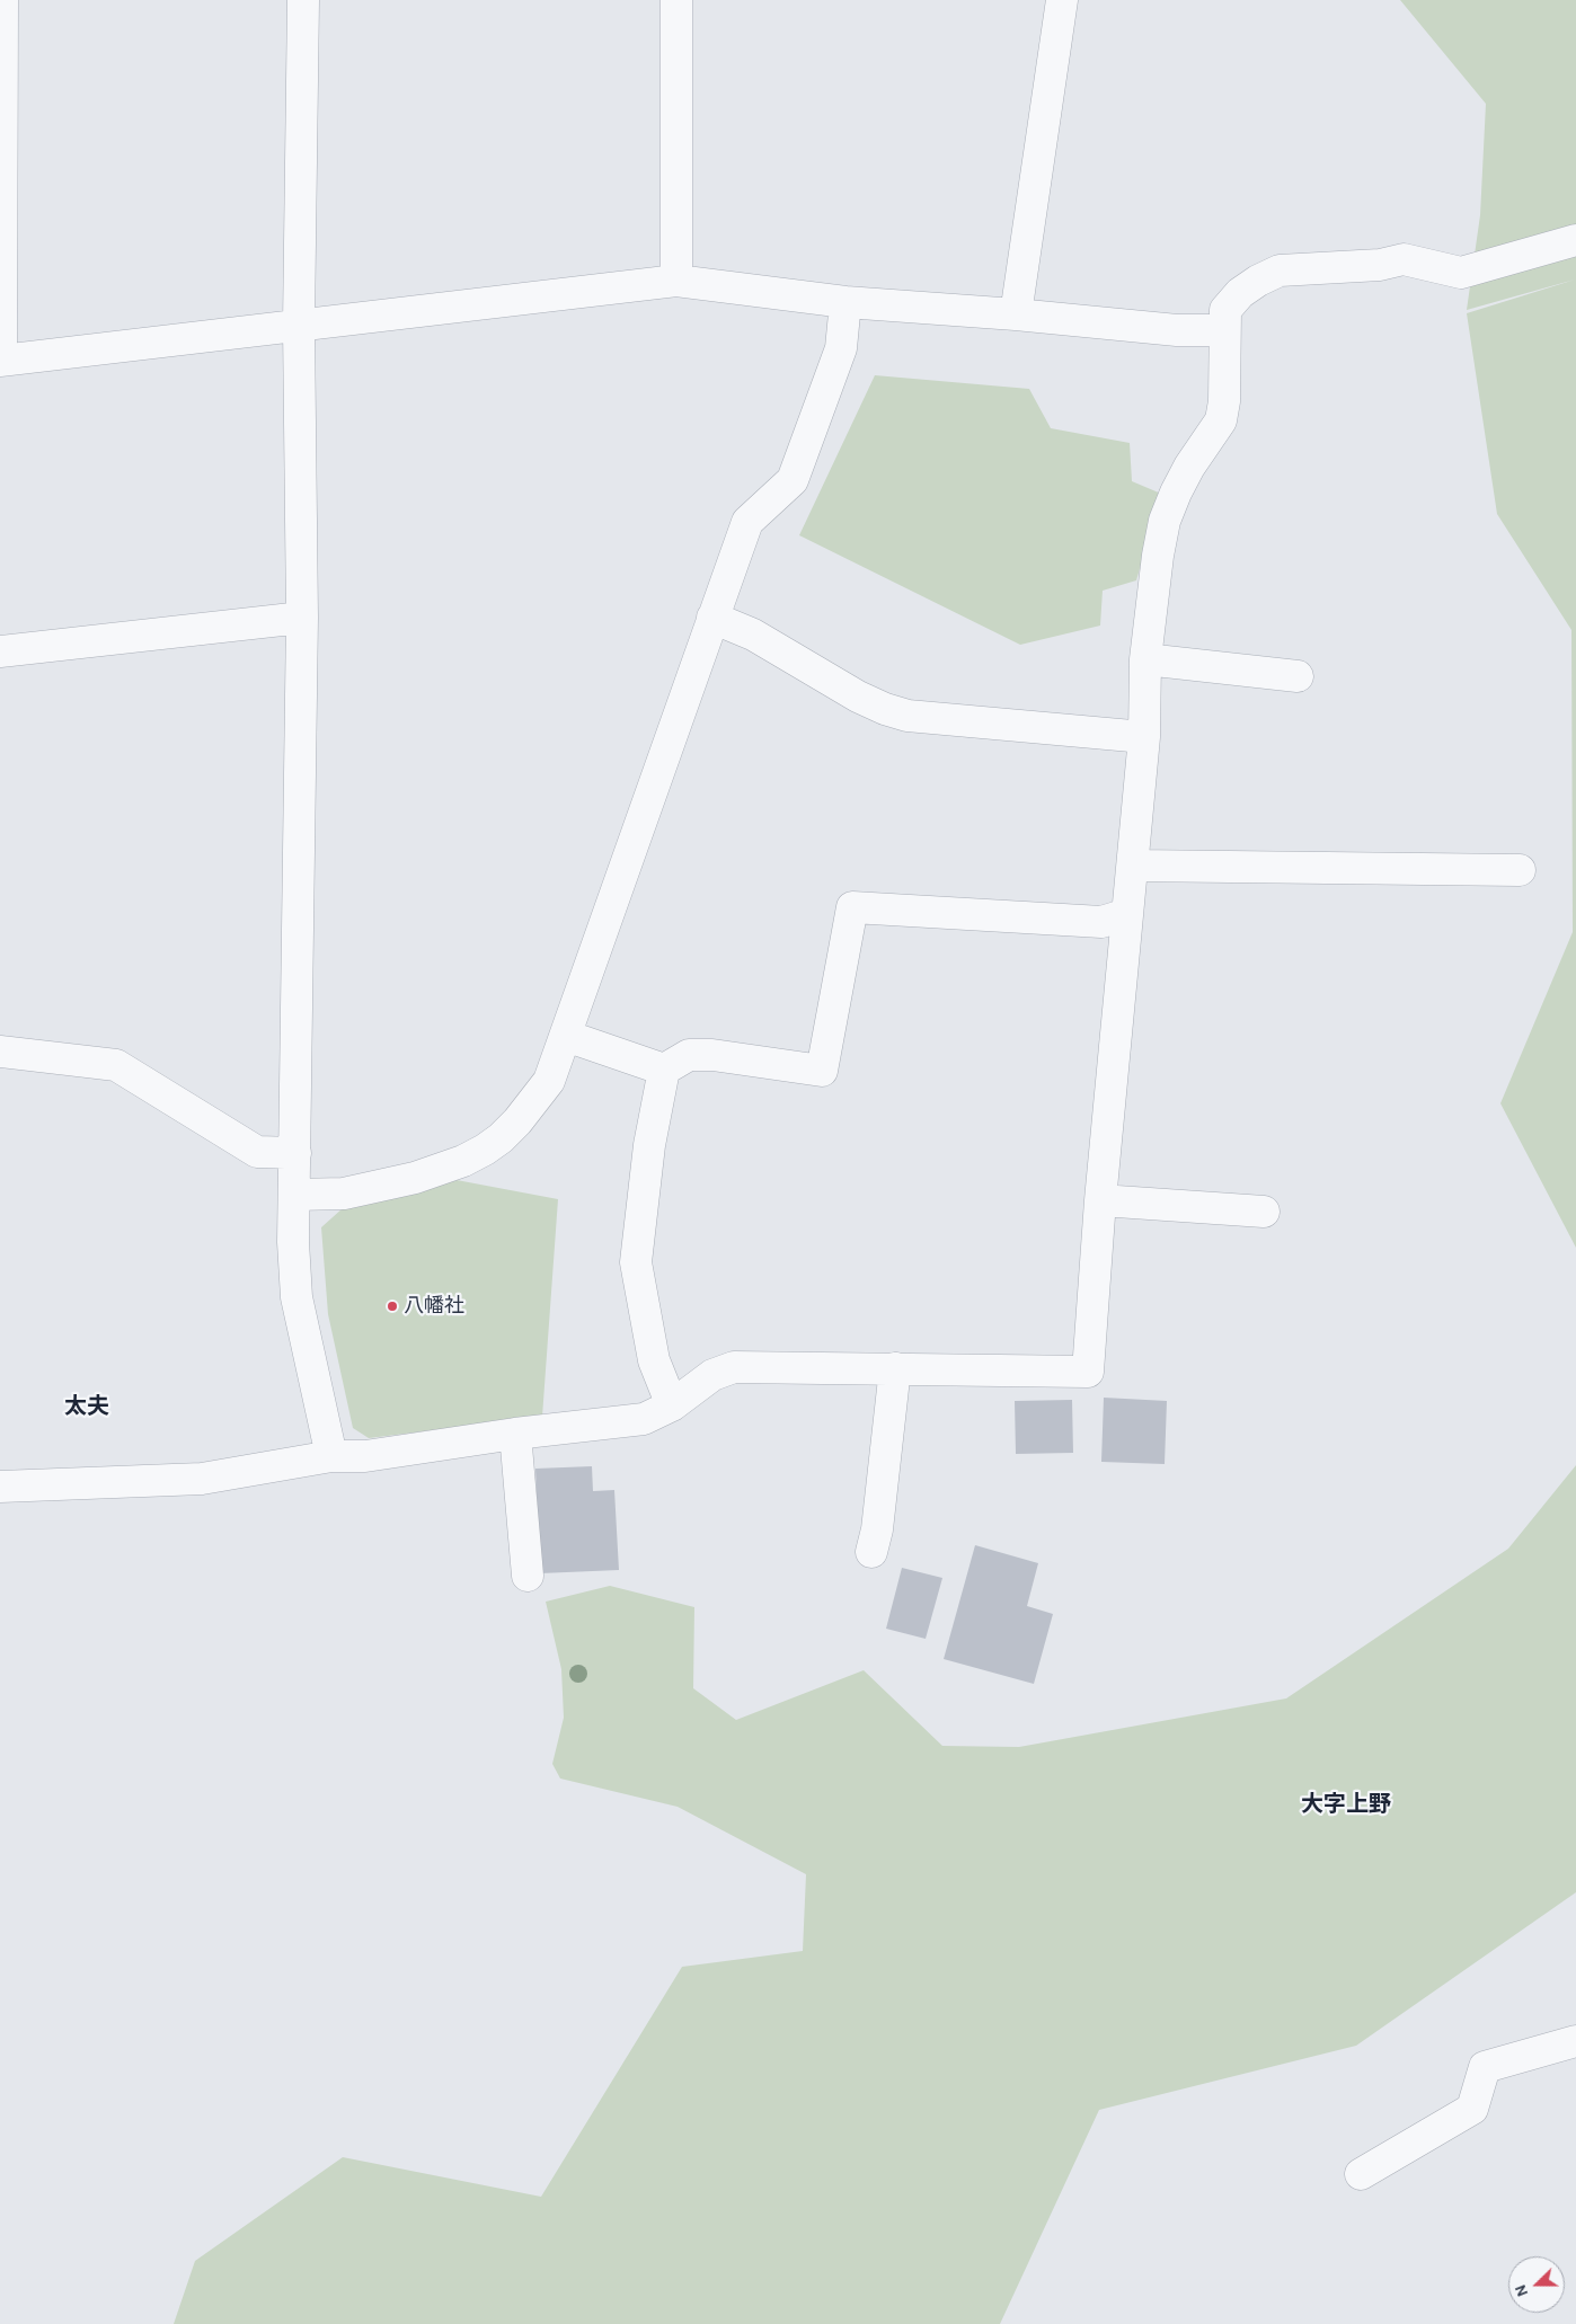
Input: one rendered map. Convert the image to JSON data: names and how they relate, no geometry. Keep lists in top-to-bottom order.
{
  "districts": ["太夫", "大字上野"],
  "places": ["八幡社"],
  "north": "left"
}
